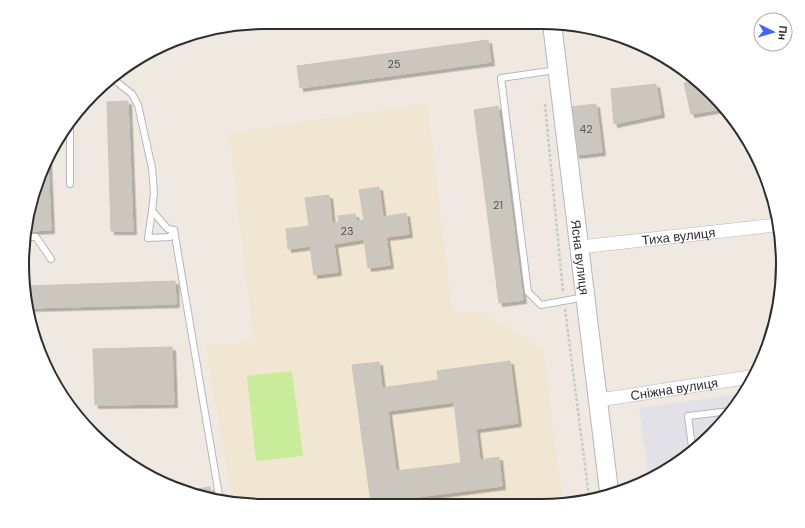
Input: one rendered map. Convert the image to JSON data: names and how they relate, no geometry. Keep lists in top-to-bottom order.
{
  "streets": {
    "street": ["Тиха вулиця", "Ясна вулиця", "Сніжна вулиця"]
  },
  "crossings": [
    ["Тиха вулиця", "Ясна вулиця"],
    ["Ясна вулиця", "Сніжна вулиця"]
  ],
  "house_numbers": [
    "25",
    "42",
    "21",
    "23"
  ],
  "north": "right"
}
